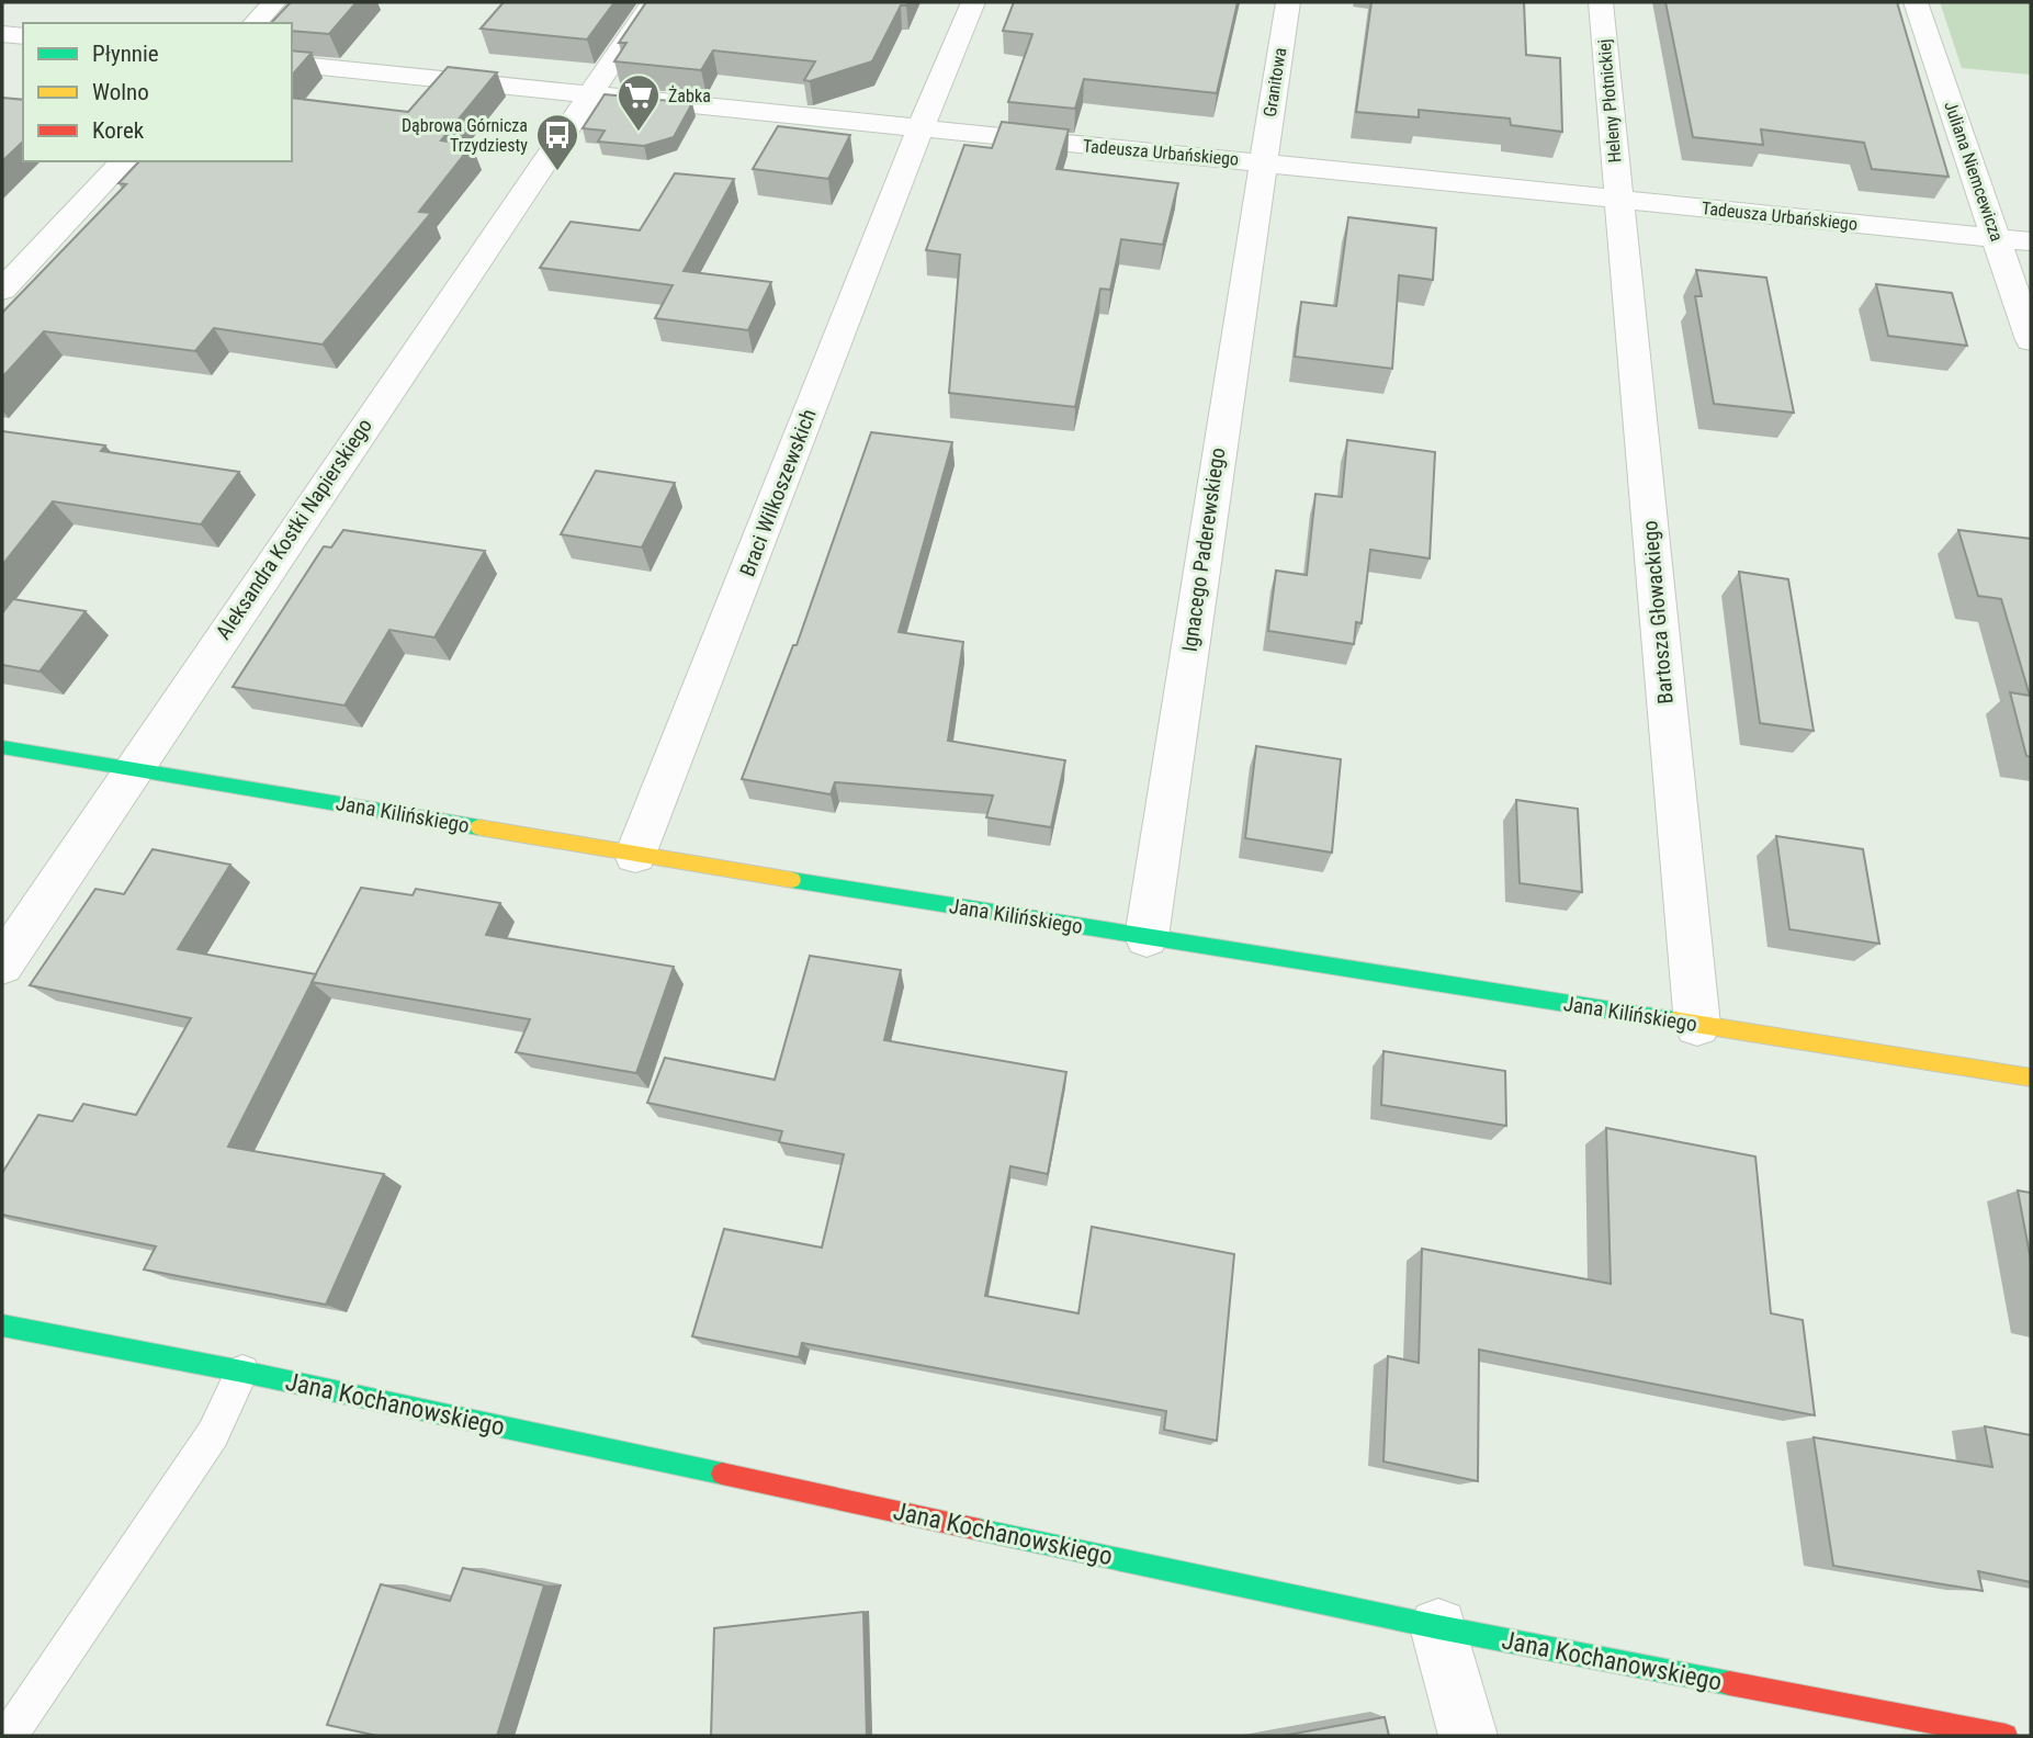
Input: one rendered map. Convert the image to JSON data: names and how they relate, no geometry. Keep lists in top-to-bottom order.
{
  "streets": {
    "street": [
      "Granitowa",
      "Heleny Płotnickiej",
      "Tadeusza Urbańskiego",
      "Juliana Niemcewicza",
      "Braci Wilkoszewskich",
      "Aleksandra Kostki Napierskiego",
      "Ignacego Paderewskiego",
      "Bartosza Głowackiego",
      "Jana Kilińskiego",
      "Jana Kochanowskiego"
    ]
  },
  "crossings": [
    ["Granitowa", "Tadeusza Urbańskiego"],
    ["Granitowa", "Ignacego Paderewskiego"],
    ["Heleny Płotnickiej", "Tadeusza Urbańskiego"],
    ["Heleny Płotnickiej", "Bartosza Głowackiego"],
    ["Tadeusza Urbańskiego", "Juliana Niemcewicza"],
    ["Tadeusza Urbańskiego", "Braci Wilkoszewskich"],
    ["Tadeusza Urbańskiego", "Aleksandra Kostki Napierskiego"],
    ["Tadeusza Urbańskiego", "Ignacego Paderewskiego"],
    ["Tadeusza Urbańskiego", "Bartosza Głowackiego"],
    ["Braci Wilkoszewskich", "Jana Kilińskiego"],
    ["Aleksandra Kostki Napierskiego", "Jana Kilińskiego"],
    ["Ignacego Paderewskiego", "Jana Kilińskiego"],
    ["Bartosza Głowackiego", "Jana Kilińskiego"]
  ],
  "places": {
    "supermarket": ["Żabka"],
    "bus stop": ["Dąbrowa Górnicza Trzydziesty"]
  },
  "legend": ["Płynnie", "Wolno", "Korek"]
}
